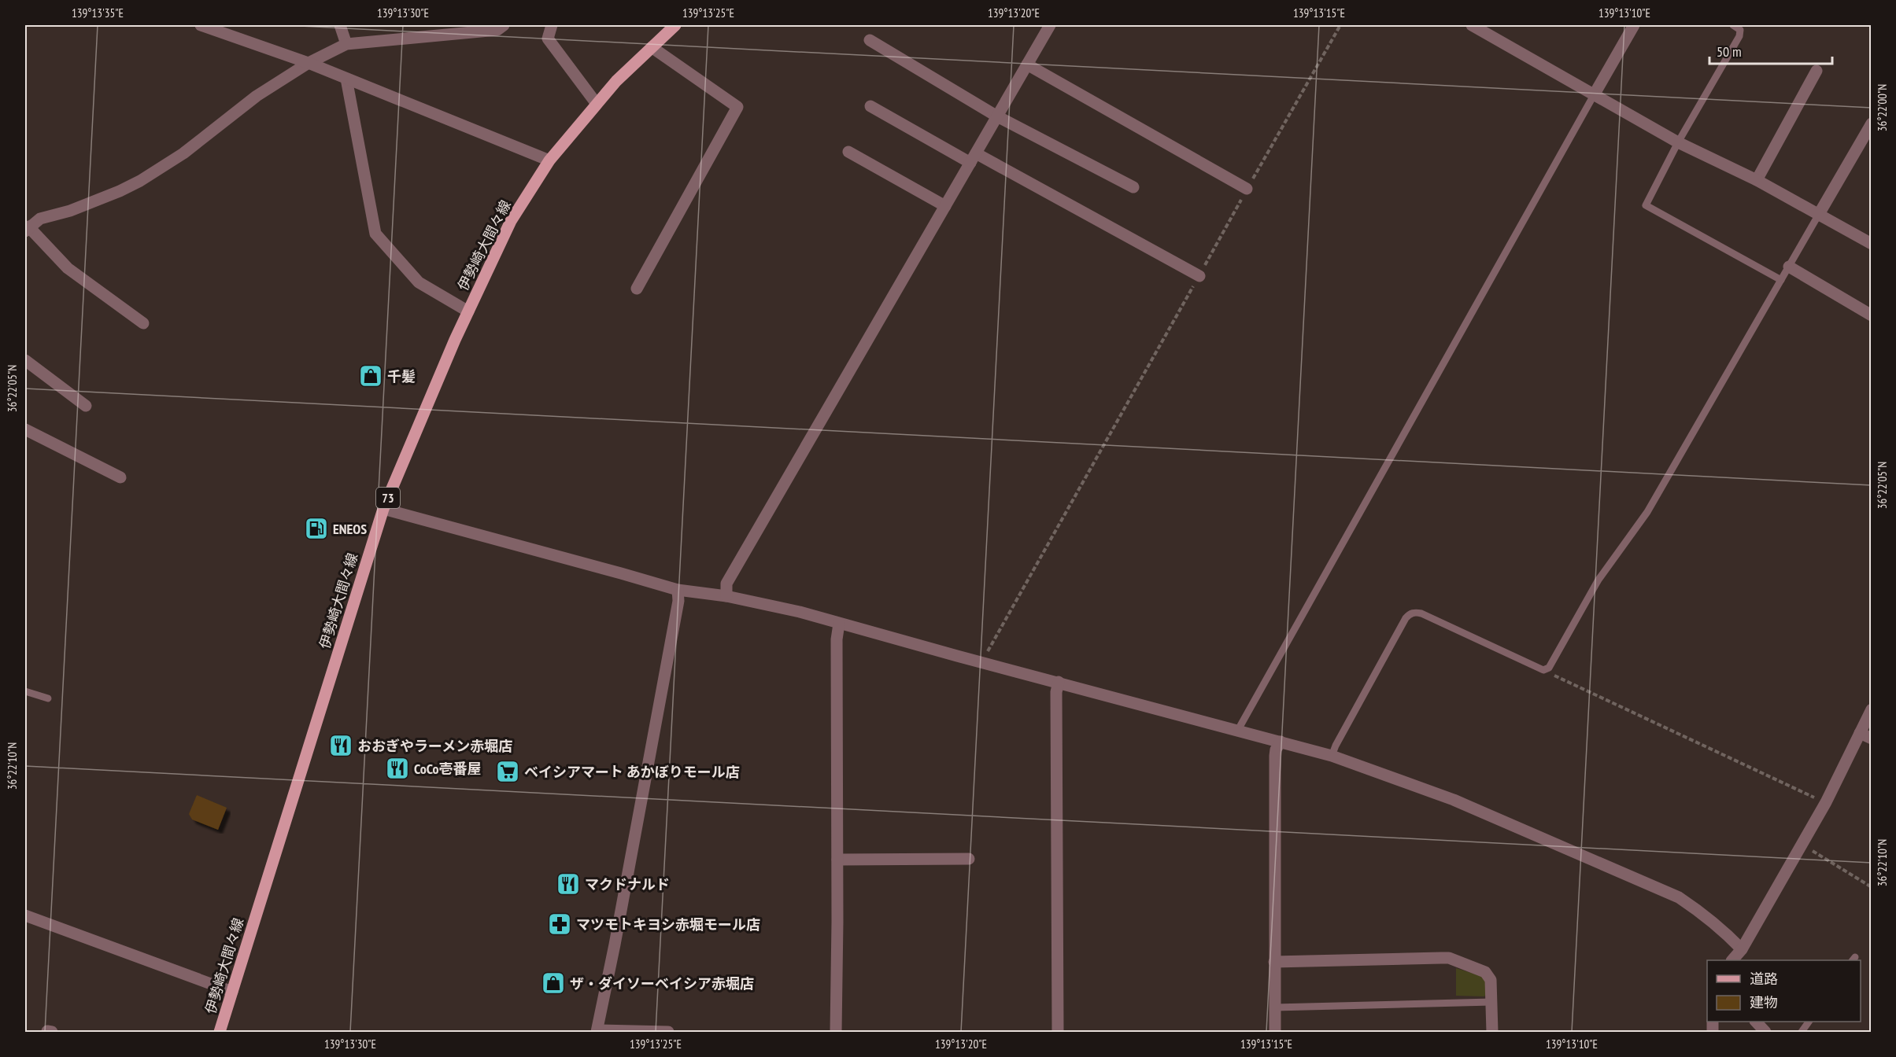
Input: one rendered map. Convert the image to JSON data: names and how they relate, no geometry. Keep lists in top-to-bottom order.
{
  "streets": {
    "main road": ["伊勢崎大間々線", "73"]
  },
  "places": {
    "shop": ["千髪", "ザ・ダイソーベイシア赤堀店"],
    "fuel station": ["ENEOS"],
    "restaurant": ["おおぎやラーメン赤堀店", "CoCo壱番屋", "マクドナルド"],
    "supermarket": ["ベイシアマート あかぼりモール店"],
    "pharmacy": ["マツモトキヨシ赤堀モール店"]
  },
  "legend": ["道路", "建物"],
  "scale_bar": "50 m",
  "coordinates": [
    "139°13'35\"E",
    "139°13'30\"E",
    "139°13'25\"E",
    "139°13'20\"E",
    "139°13'15\"E",
    "139°13'10\"E",
    "36°22'00\"N",
    "36°22'05\"N",
    "36°22'10\"N"
  ]
}
